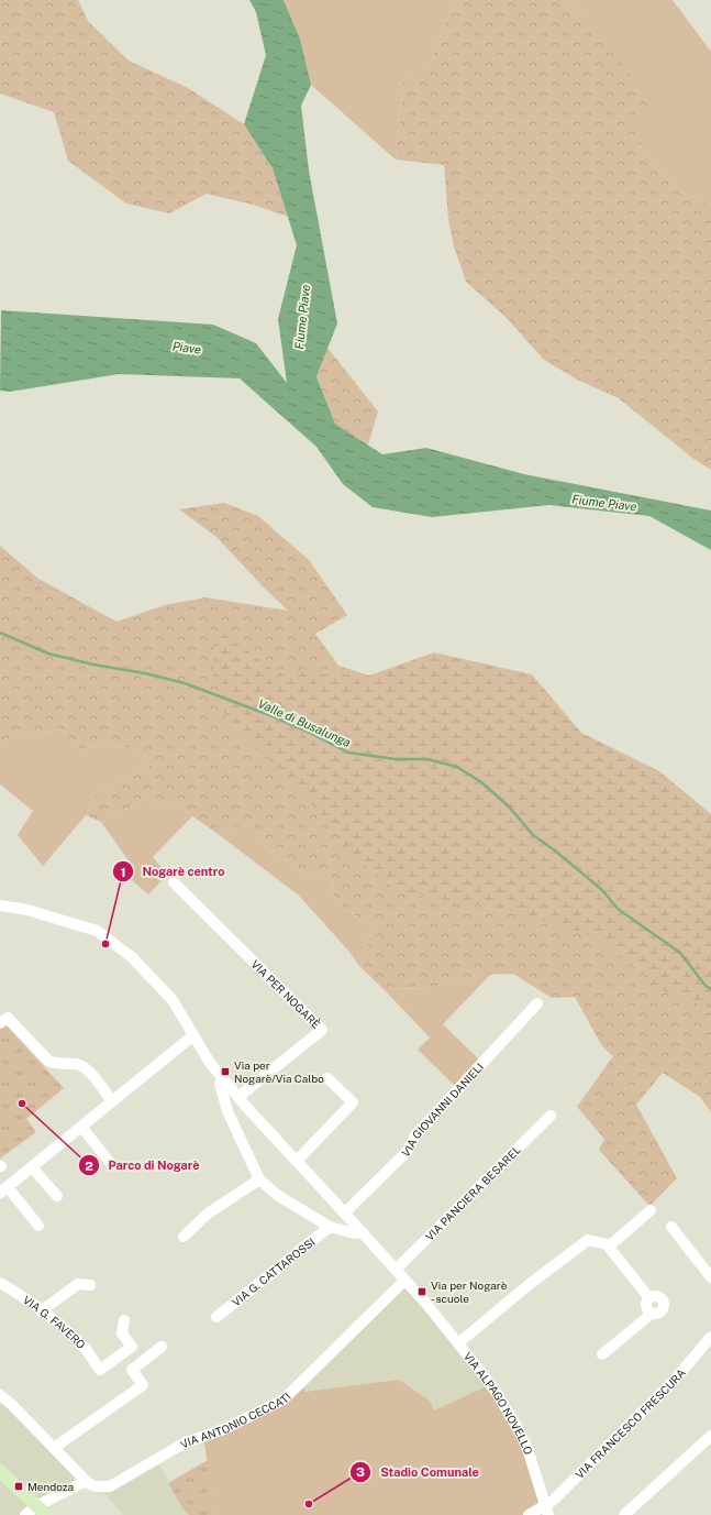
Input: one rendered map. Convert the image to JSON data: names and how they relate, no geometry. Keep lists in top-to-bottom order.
{
  "streets": {
    "street": [
      "VIA PER NOGARÈ",
      "VIA GIOVANNI DANIELI",
      "VIA PANCIERA BESAREL",
      "VIA G. CATTAROSSI",
      "VIA G. FAVERO",
      "VIA ALPAGO NOVELLO",
      "VIA ANTONIO CECCATI",
      "VIA FRANCESCO FRESCURA"
    ]
  },
  "crossings": [
    ["VIA ALPAGO NOVELLO", "VIA ANTONIO CECCATI"],
    ["VIA ALPAGO NOVELLO", "VIA FRANCESCO FRESCURA"]
  ],
  "water": ["Fiume Piave", "Piave", "Valle di Busalunga"],
  "places": {
    "other": ["Nogarè centro", "Parco di Nogarè", "Stadio Comunale"],
    "transit": ["Via per Nogarè/Via Calbo", "Via per Nogarè - scuole", "Mendoza"]
  }
}
